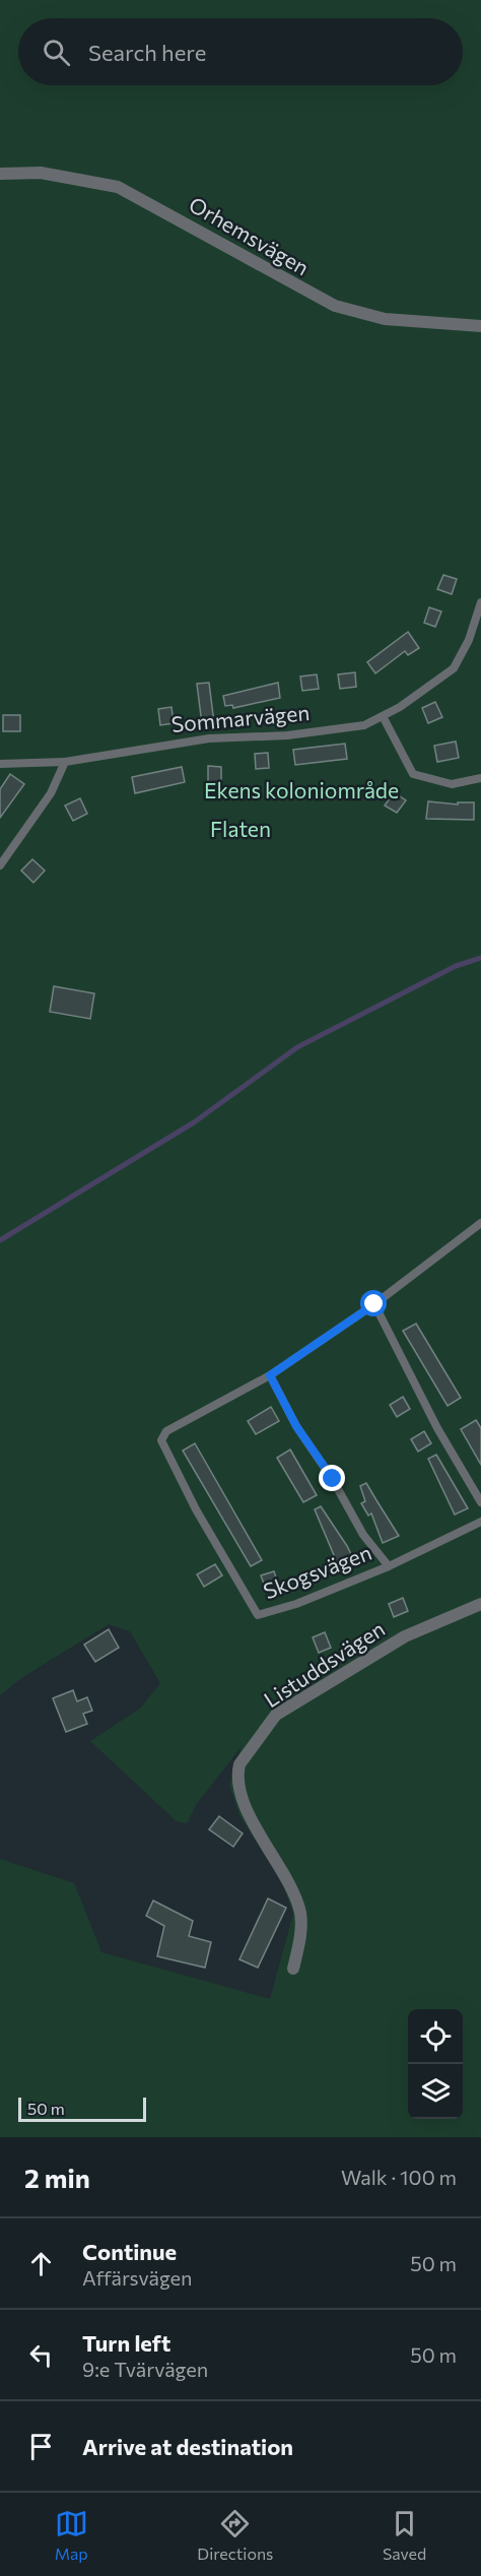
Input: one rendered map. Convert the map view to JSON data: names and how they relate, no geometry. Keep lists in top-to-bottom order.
{
  "streets": {
    "street": ["Orhemsvägen", "Listuddsvägen"],
    "lane": ["Sommarvägen", "Skogsvägen"]
  },
  "parks": ["Ekens koloniområde", "Flaten"],
  "scale_bar": "50 m",
  "page": {
    "search": "Search here",
    "scale": "50 m",
    "heading": ["2 min", "Walk · 100 m"],
    "list": [
      ["Continue", "Affärsvägen", "50 m"],
      ["Turn left", "9:e Tvärvägen", "50 m"],
      "Arrive at destination"
    ],
    "nav": ["Map", "Directions", "Saved"]
  }
}
